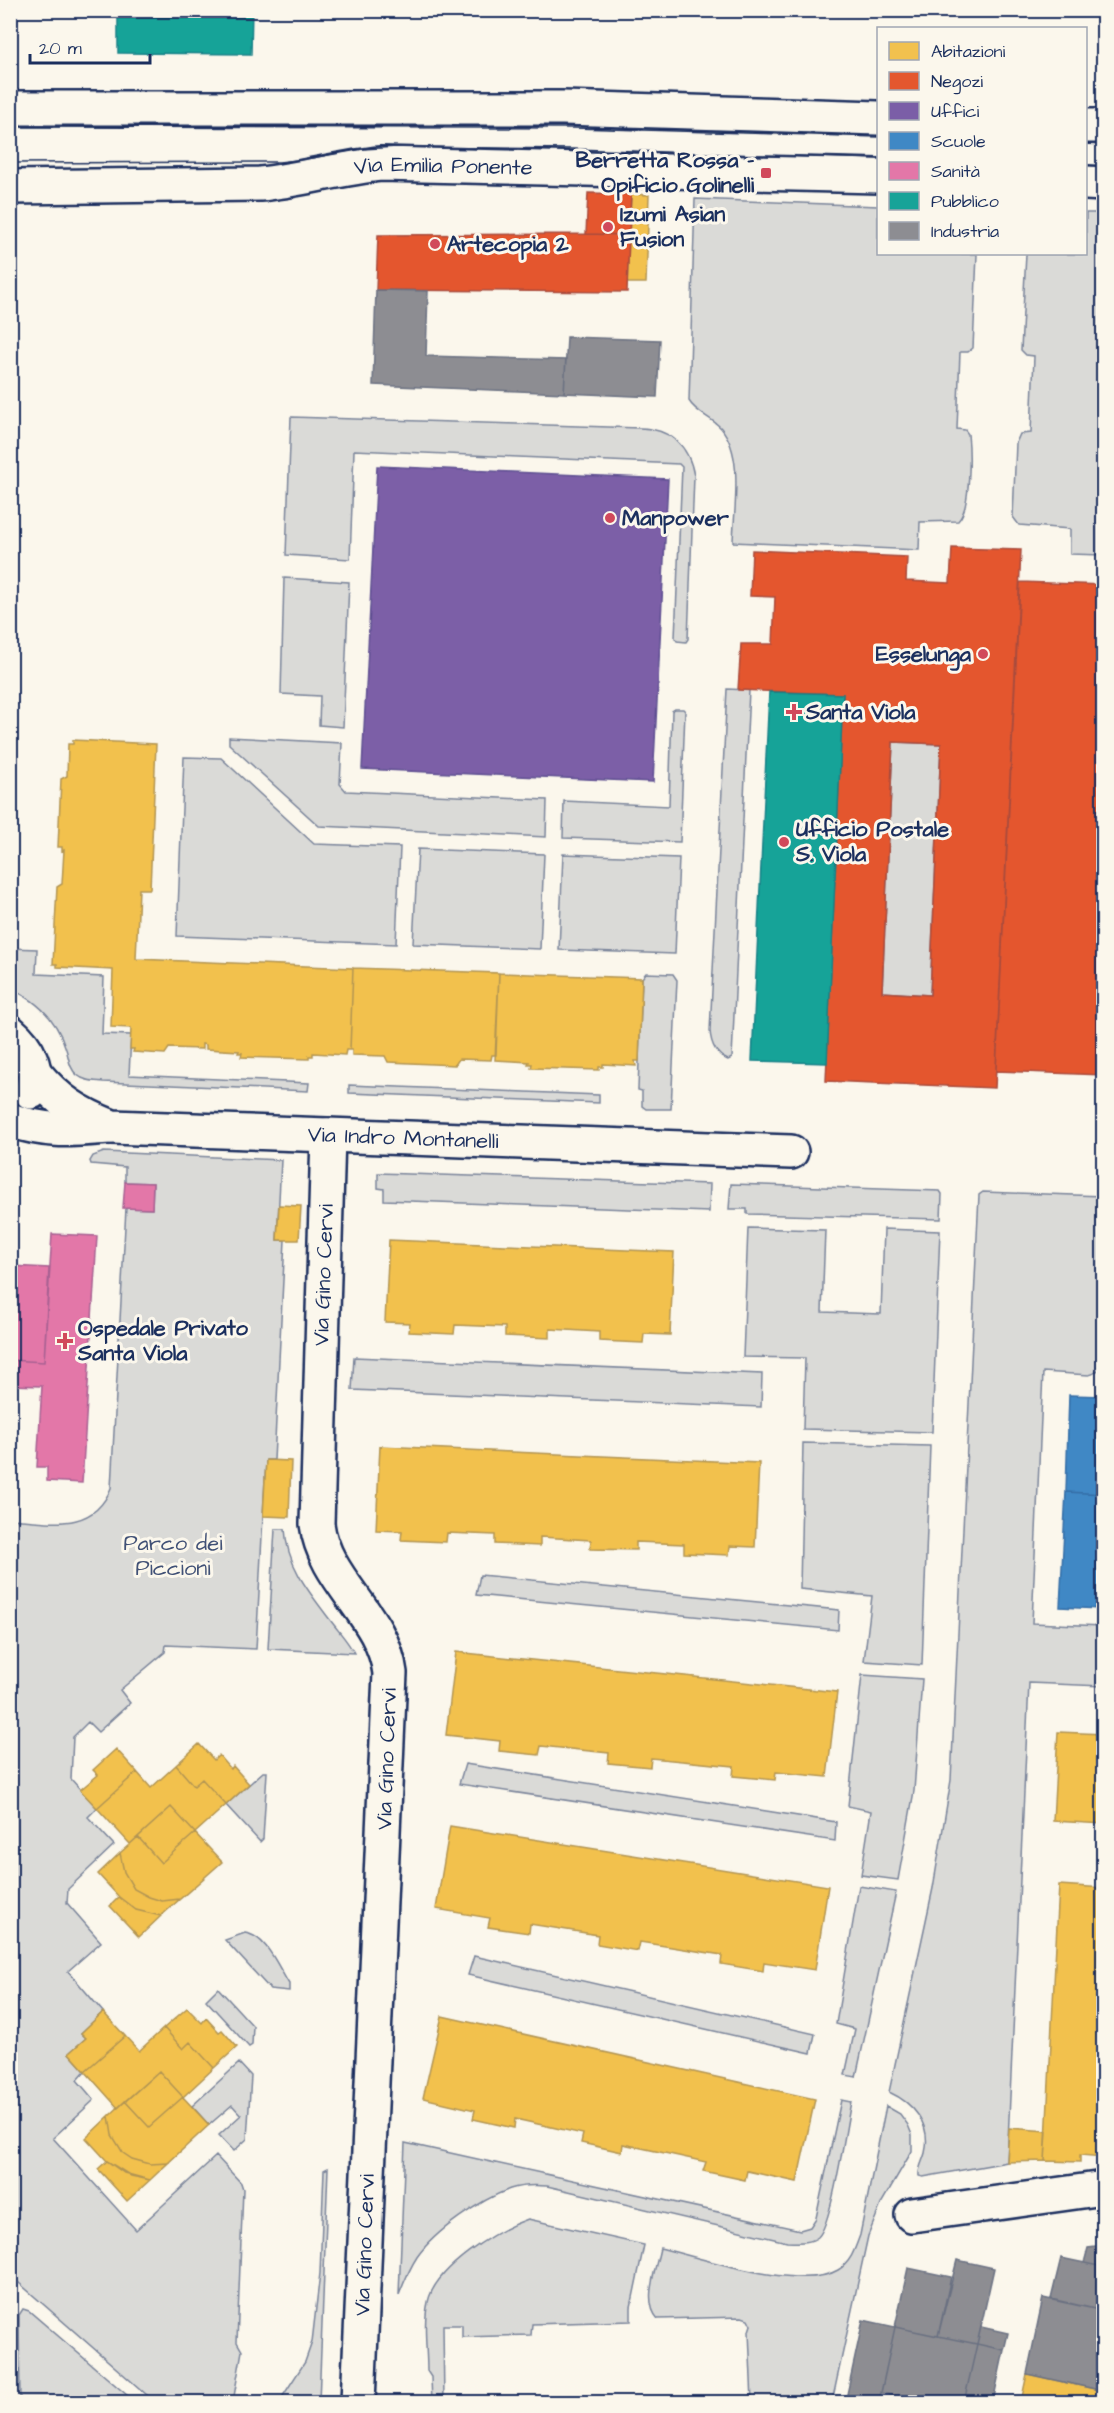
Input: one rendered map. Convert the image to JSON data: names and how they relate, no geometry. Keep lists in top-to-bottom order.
{
  "streets": {
    "street": ["Via Emilia Ponente", "Via Indro Montanelli", "Via Gino Cervi"]
  },
  "crossings": [
    ["Via Indro Montanelli", "Via Gino Cervi"]
  ],
  "parks": ["Parco dei Piccioni"],
  "places": {
    "transit": ["Berretta Rossa - Opificio Golinelli"],
    "other": [
      "Izumi Asian Fusion",
      "Artecopia 2",
      "Manpower",
      "Esselunga",
      "Ufficio Postale S. Viola"
    ],
    "health": ["Santa Viola", "Ospedale Privato Santa Viola"]
  },
  "legend": [
    "Abitazioni",
    "Negozi",
    "Uffici",
    "Scuole",
    "Sanità",
    "Pubblico",
    "Industria"
  ],
  "scale_bar": "20 m"
}
